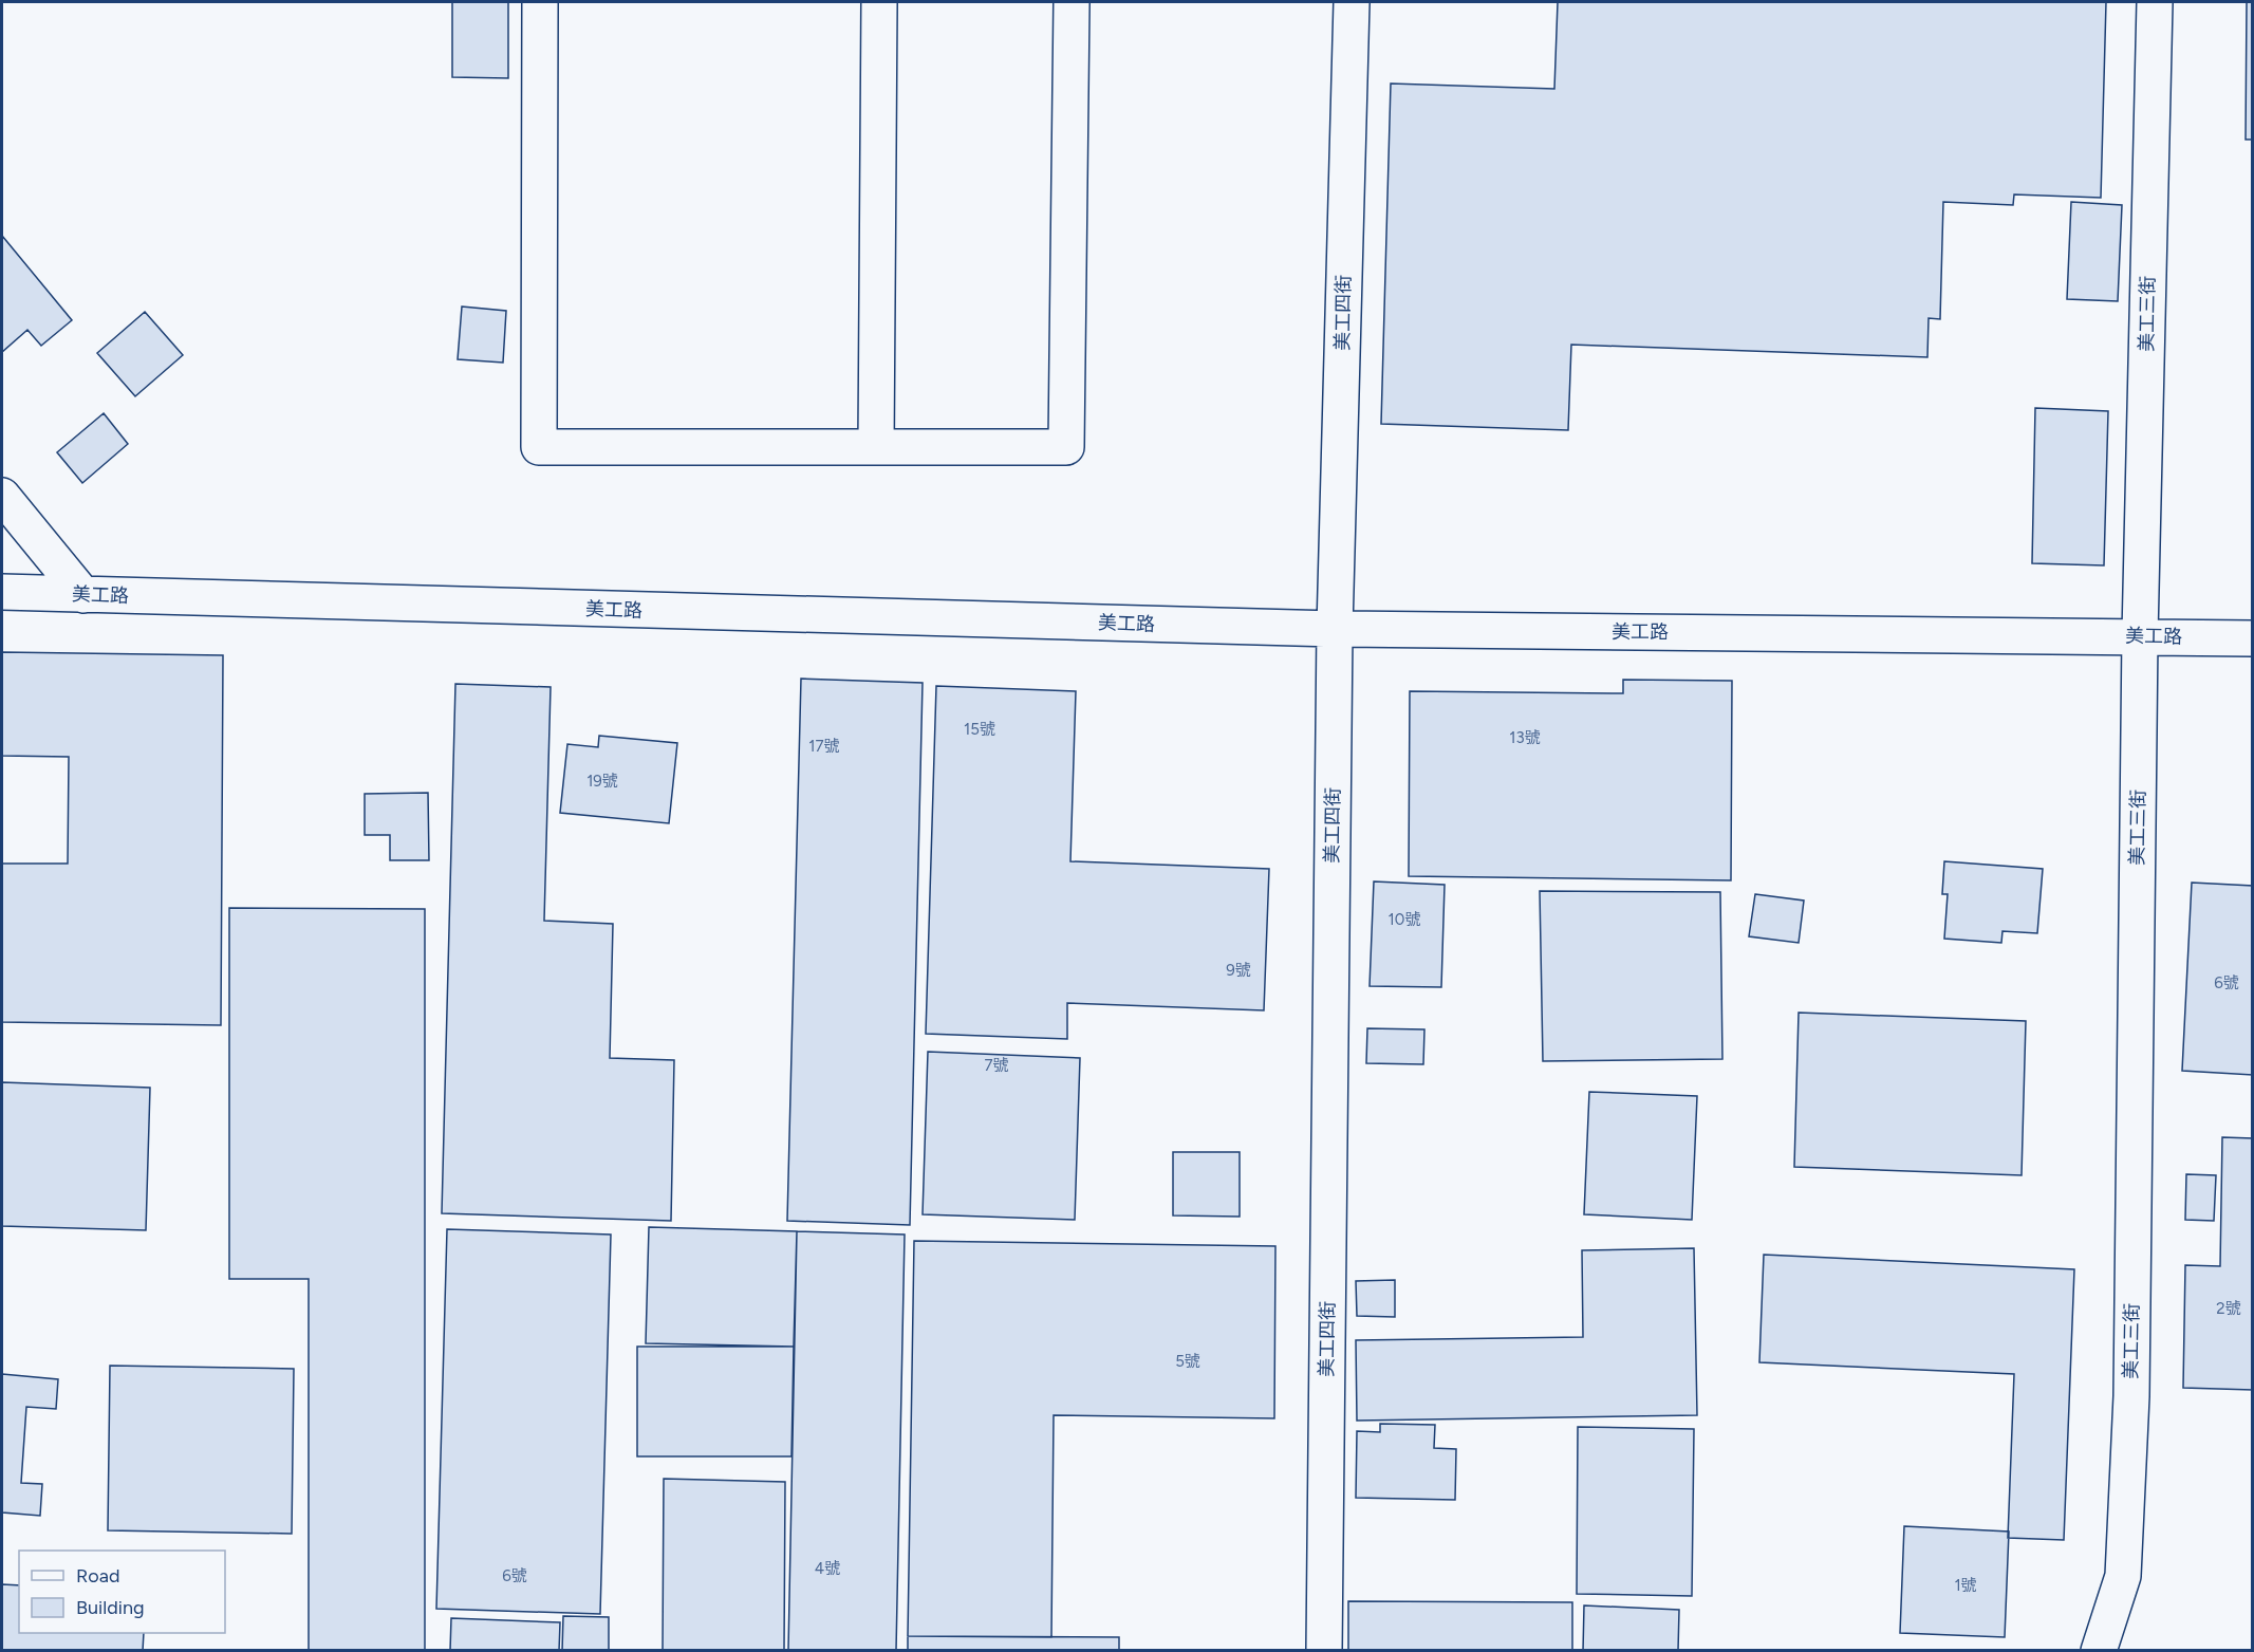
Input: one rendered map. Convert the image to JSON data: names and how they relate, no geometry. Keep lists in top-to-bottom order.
{
  "streets": {
    "street": ["美工四街", "美工三街", "美工路"]
  },
  "crossings": [
    ["美工四街", "美工路"],
    ["美工三街", "美工路"]
  ],
  "house_numbers": [
    "15號",
    "13號",
    "17號",
    "19號",
    "10號",
    "9號",
    "6號",
    "7號",
    "2號",
    "5號",
    "4號",
    "6號",
    "1號"
  ],
  "legend": ["Road", "Building"]
}
